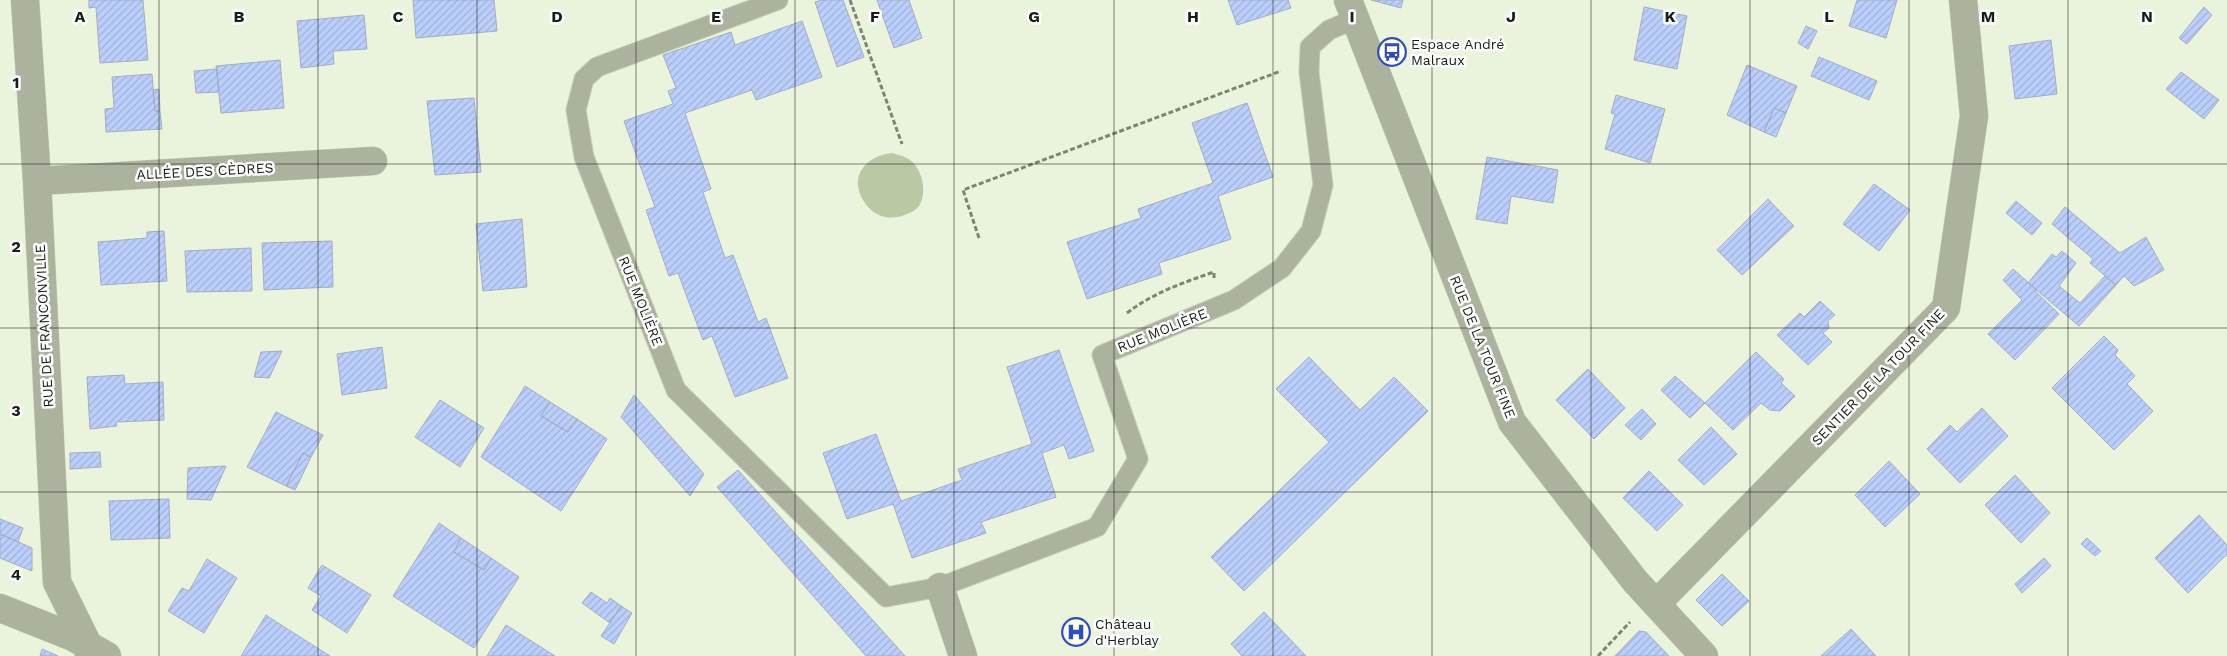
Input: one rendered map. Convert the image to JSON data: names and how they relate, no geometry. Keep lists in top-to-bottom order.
{
  "streets": {
    "street": [
      "ALLÉE DES CÈDRES",
      "RUE DE FRANCONVILLE",
      "RUE DE LA TOUR FINE",
      "SENTIER DE LA TOUR FINE"
    ],
    "lane": ["RUE MOLIÈRE"]
  },
  "crossings": [
    ["ALLÉE DES CÈDRES", "RUE DE FRANCONVILLE"],
    ["RUE MOLIÈRE", "RUE DE LA TOUR FINE"],
    ["RUE DE LA TOUR FINE", "SENTIER DE LA TOUR FINE"]
  ],
  "places": {
    "bus stop": ["Espace André Malraux"],
    "hospital": ["Château d'Herblay"]
  },
  "grid": {
    "columns": [
      "A",
      "B",
      "C",
      "D",
      "E",
      "F",
      "G",
      "H",
      "I",
      "J",
      "K",
      "L",
      "M",
      "N"
    ],
    "rows": [
      "1",
      "2",
      "3",
      "4"
    ]
  }
}
